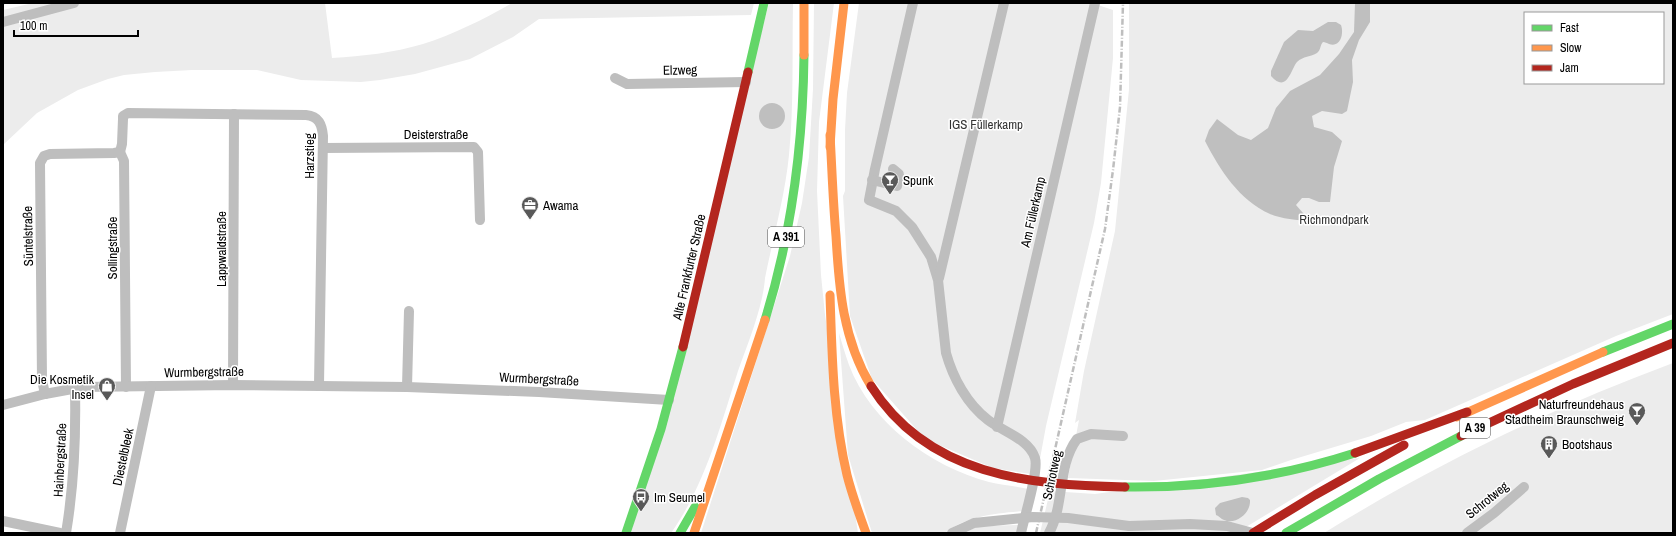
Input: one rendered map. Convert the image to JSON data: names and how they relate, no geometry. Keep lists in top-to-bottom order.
{
  "streets": {
    "main road": ["A 391", "Alte Frankfurter Straße", "A 39"],
    "street": [
      "Elzweg",
      "Deisterstraße",
      "Harzstieg",
      "Am Füllerkamp",
      "Süntelstraße",
      "Sollingstraße",
      "Lappwaldstraße",
      "Wurmbergstraße",
      "Diestelbleek",
      "Hainbergstraße",
      "Schrotweg"
    ]
  },
  "crossings": [
    ["Elzweg", "Alte Frankfurter Straße"],
    ["Deisterstraße", "Harzstieg"],
    ["Harzstieg", "Sollingstraße"],
    ["Harzstieg", "Lappwaldstraße"],
    ["Harzstieg", "Wurmbergstraße"],
    ["Süntelstraße", "Sollingstraße"],
    ["Süntelstraße", "Wurmbergstraße"],
    ["Sollingstraße", "Wurmbergstraße"],
    ["Lappwaldstraße", "Wurmbergstraße"],
    ["Alte Frankfurter Straße", "Wurmbergstraße"],
    ["Wurmbergstraße", "Diestelbleek"],
    ["Wurmbergstraße", "Hainbergstraße"],
    ["A 39", "Schrotweg"]
  ],
  "parks": ["IGS Füllerkamp", "Richmondpark"],
  "places": {
    "bar": ["Spunk", "Naturfreundehaus Stadtheim Braunschweig"],
    "office": ["Awama"],
    "shop": ["Die Kosmetik Insel"],
    "building": ["Bootshaus"],
    "bus stop": ["Im Seumel"]
  },
  "legend": ["Fast", "Slow", "Jam"],
  "scale_bar": "100 m"
}
